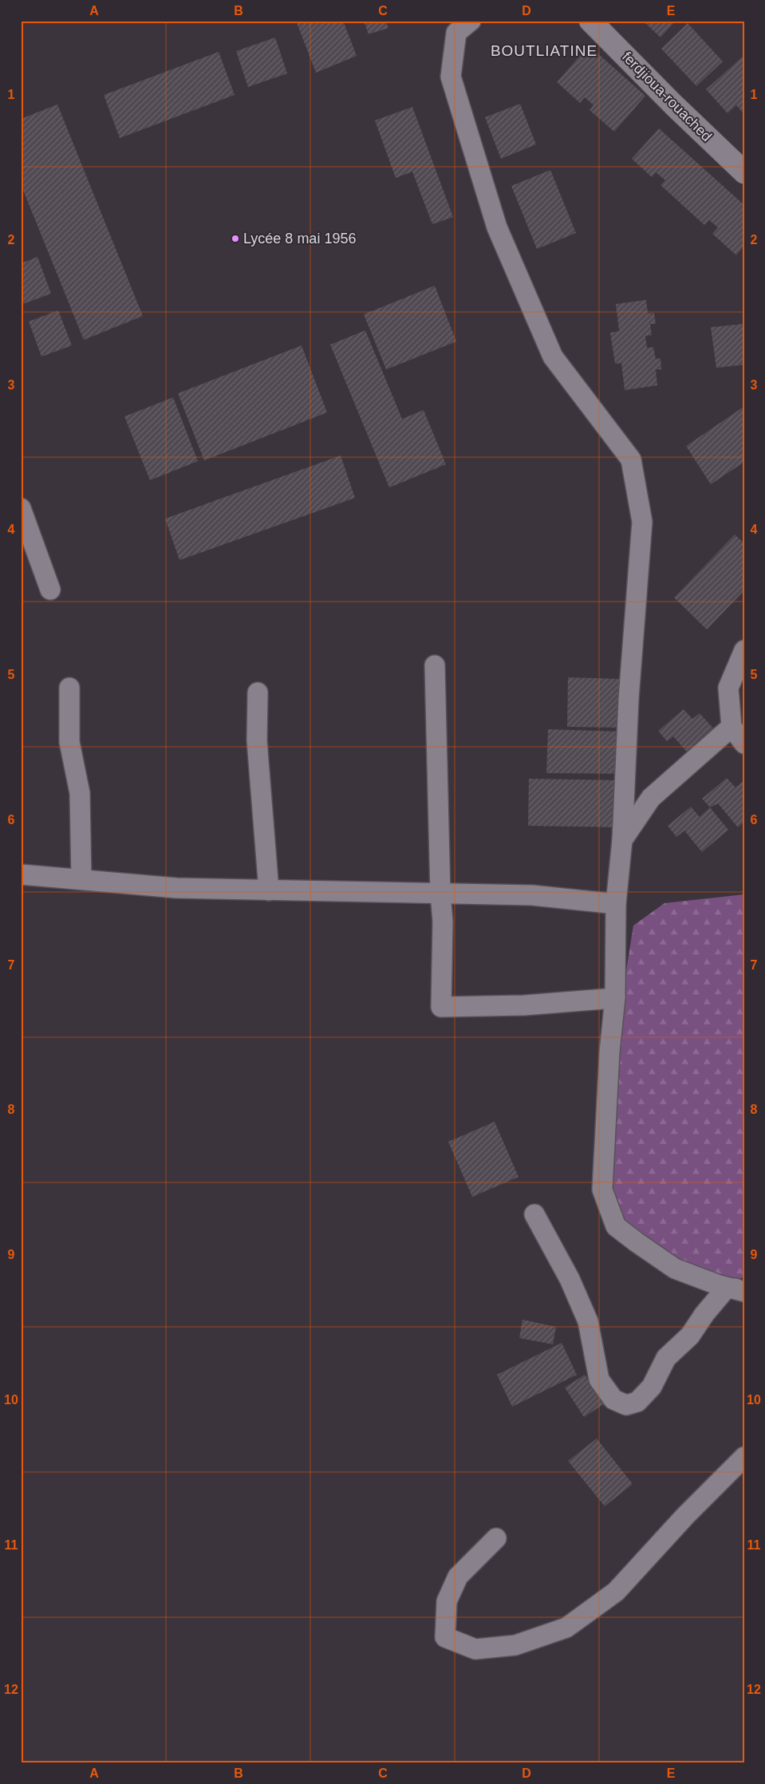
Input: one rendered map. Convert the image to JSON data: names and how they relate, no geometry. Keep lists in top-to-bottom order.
{
  "streets": {
    "main road": ["ferdjioua-rouached"]
  },
  "districts": ["BOUTLIATINE"],
  "places": ["Lycée 8 mai 1956"],
  "grid": {
    "columns": [
      "A",
      "B",
      "C",
      "D",
      "E"
    ],
    "rows": [
      "1",
      "2",
      "3",
      "4",
      "5",
      "6",
      "7",
      "8",
      "9",
      "10",
      "11",
      "12"
    ]
  }
}
